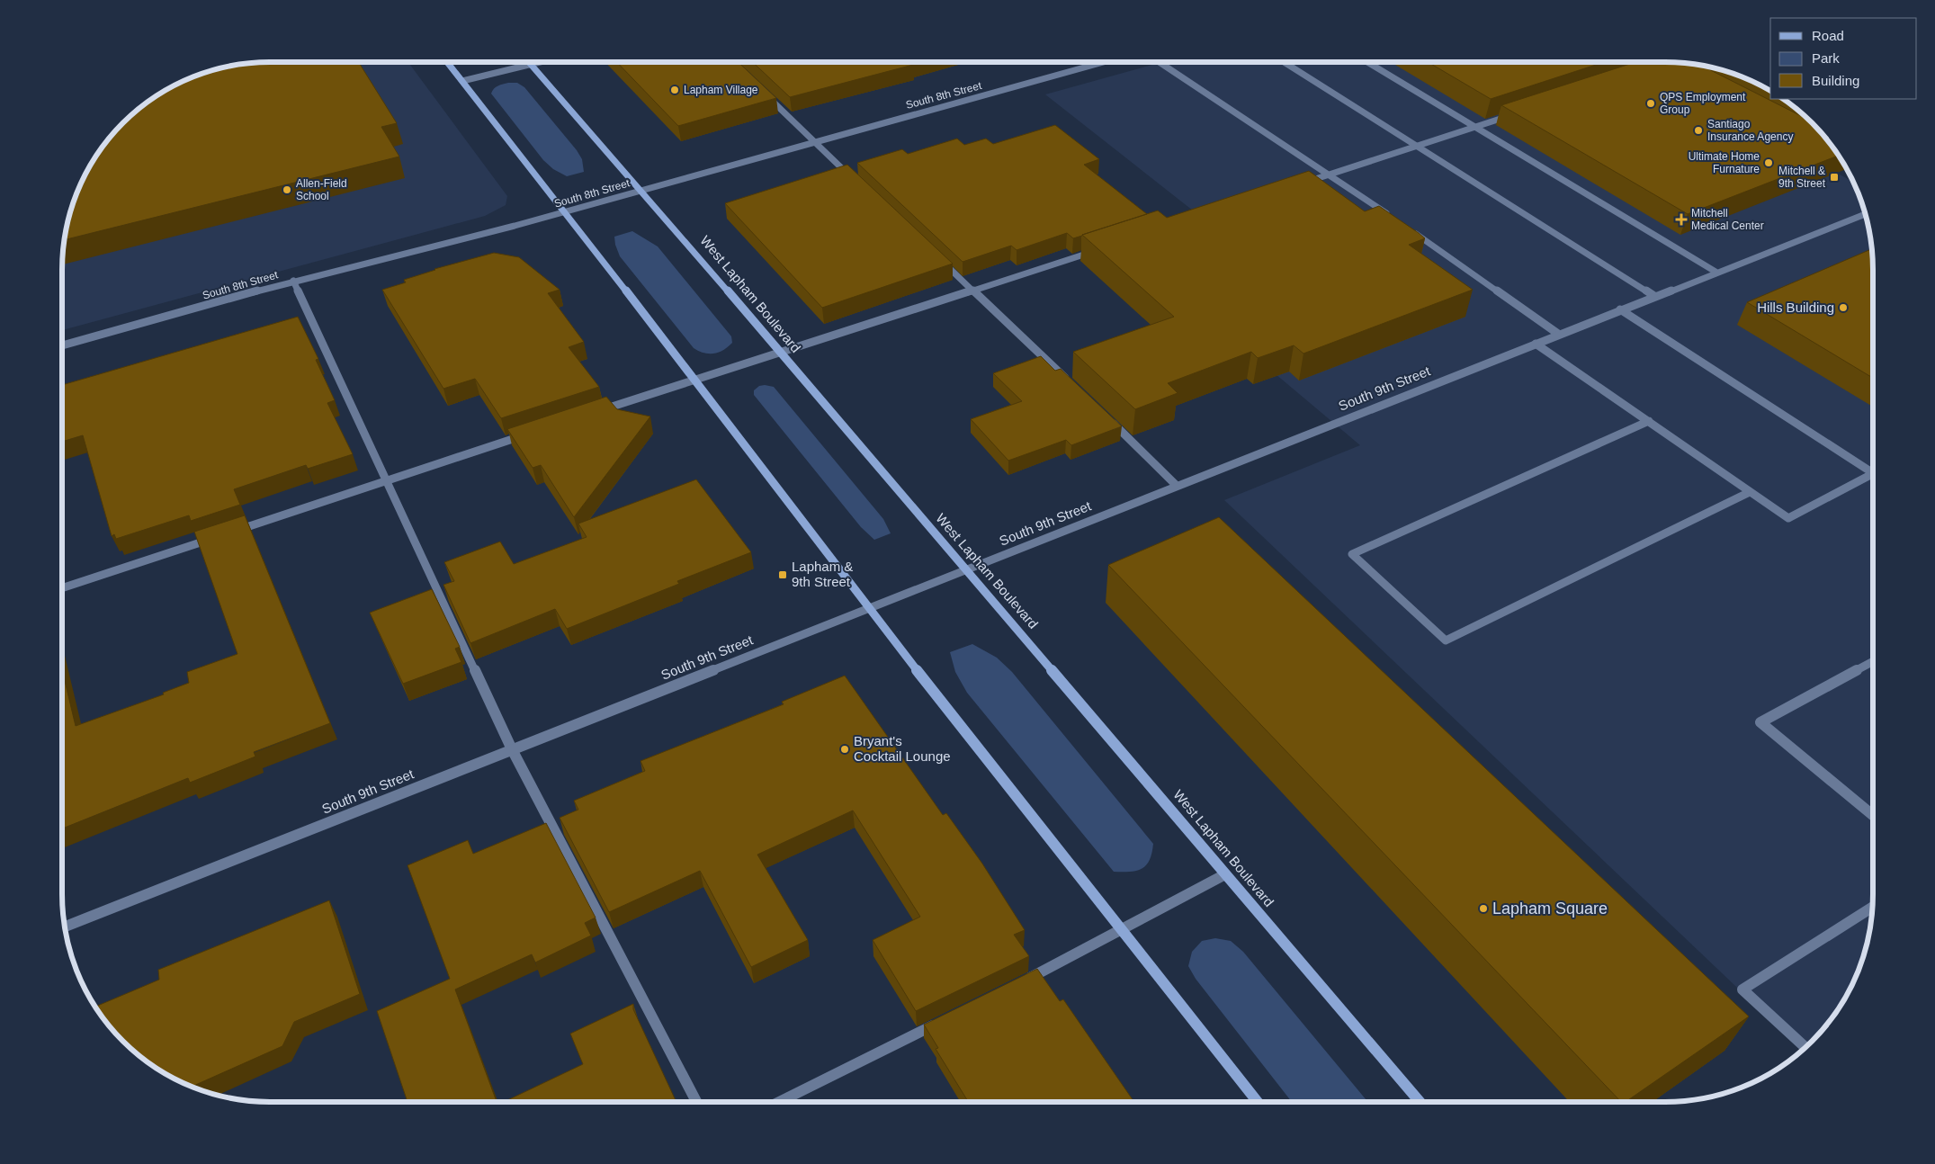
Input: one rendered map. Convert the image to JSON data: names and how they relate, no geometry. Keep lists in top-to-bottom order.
{
  "streets": {
    "street": ["South 8th Street", "West Lapham Boulevard", "South 9th Street"]
  },
  "crossings": [
    ["South 8th Street", "West Lapham Boulevard"],
    ["West Lapham Boulevard", "South 9th Street"]
  ],
  "places": {
    "other": [
      "Lapham Village",
      "QPS Employment Group",
      "Santiago Insurance Agency",
      "Ultimate Home Furnature",
      "Allen-Field School",
      "Hills Building",
      "Bryant's Cocktail Lounge",
      "Lapham Square"
    ],
    "transit": ["Mitchell & 9th Street", "Lapham & 9th Street"],
    "health": ["Mitchell Medical Center"]
  },
  "legend": ["Road", "Park", "Building"]
}
